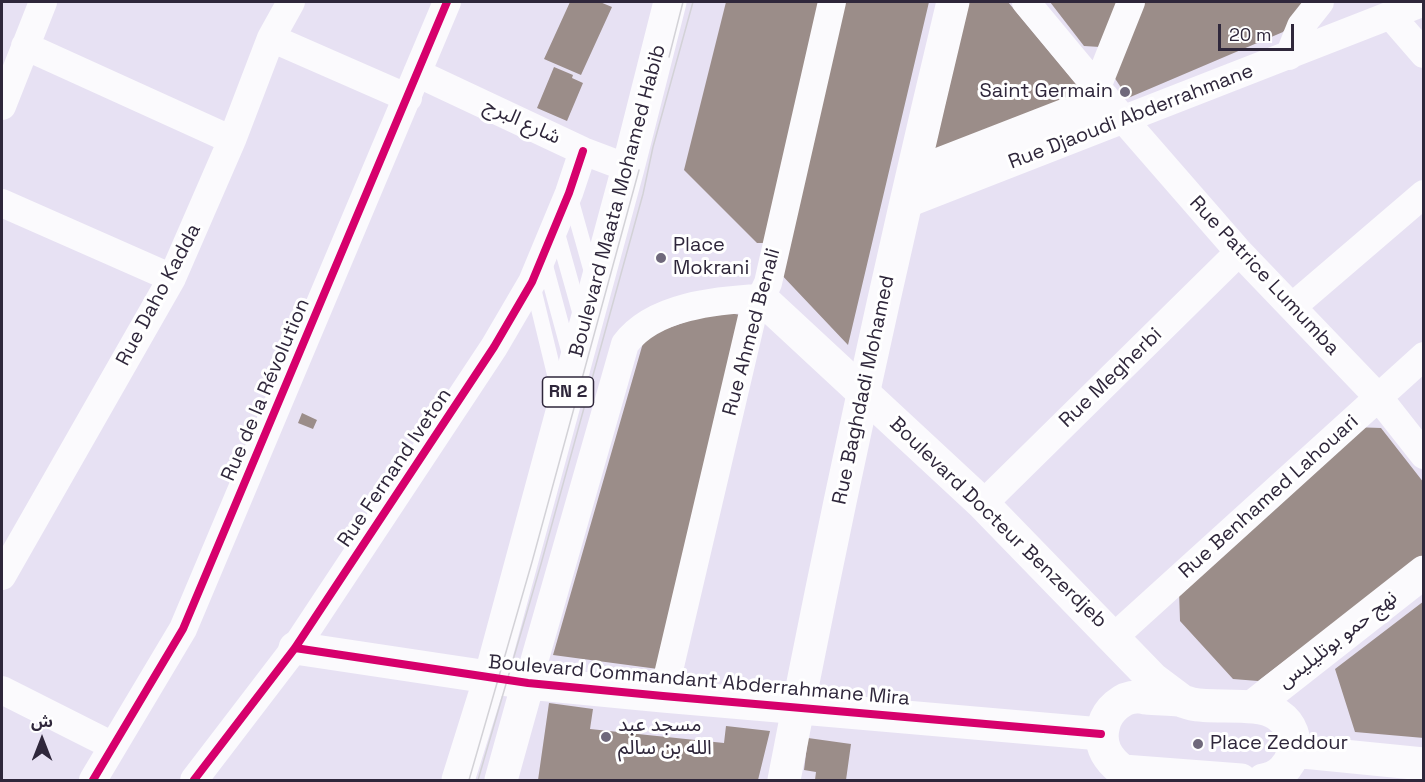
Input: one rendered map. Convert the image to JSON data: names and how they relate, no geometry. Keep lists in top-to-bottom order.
{
  "streets": {
    "main road": [
      "Boulevard Maata Mohamed Habib",
      "Rue Baghdadi Mohamed",
      "RN 2",
      "Boulevard Docteur Benzerdjeb",
      "نهج حمو بوتليليس",
      "Boulevard Commandant Abderrahmane Mira"
    ],
    "street": [
      "Rue Djaoudi Abderrahmane",
      "شارع البرج",
      "Rue Patrice Lumumba",
      "Rue Daho Kadda",
      "Rue Ahmed Benali",
      "Rue Megherbi",
      "Rue de la Révolution",
      "Rue Fernand Iveton",
      "Rue Benhamed Lahouari"
    ]
  },
  "crossings": [
    ["Rue Djaoudi Abderrahmane", "Rue Patrice Lumumba"],
    ["Rue Djaoudi Abderrahmane", "Rue Baghdadi Mohamed"],
    ["شارع البرج", "Boulevard Maata Mohamed Habib"],
    ["شارع البرج", "Rue Daho Kadda"],
    ["شارع البرج", "Rue de la Révolution"],
    ["شارع البرج", "Rue Fernand Iveton"],
    ["Boulevard Maata Mohamed Habib", "Boulevard Commandant Abderrahmane Mira"],
    ["Rue Patrice Lumumba", "Rue Megherbi"],
    ["Rue Patrice Lumumba", "Rue Benhamed Lahouari"],
    ["Rue Ahmed Benali", "Boulevard Docteur Benzerdjeb"],
    ["Rue Ahmed Benali", "Boulevard Commandant Abderrahmane Mira"],
    ["Rue Megherbi", "Boulevard Docteur Benzerdjeb"],
    ["Rue Baghdadi Mohamed", "Boulevard Docteur Benzerdjeb"],
    ["Rue Baghdadi Mohamed", "Boulevard Commandant Abderrahmane Mira"],
    ["Rue Fernand Iveton", "Boulevard Commandant Abderrahmane Mira"],
    ["Rue Benhamed Lahouari", "Boulevard Docteur Benzerdjeb"]
  ],
  "places": [
    "Saint Germain",
    "Place Mokrani",
    "مسجد عبد الله بن سالم",
    "Place Zeddour"
  ],
  "scale_bar": "20 m",
  "north": "top"
}
